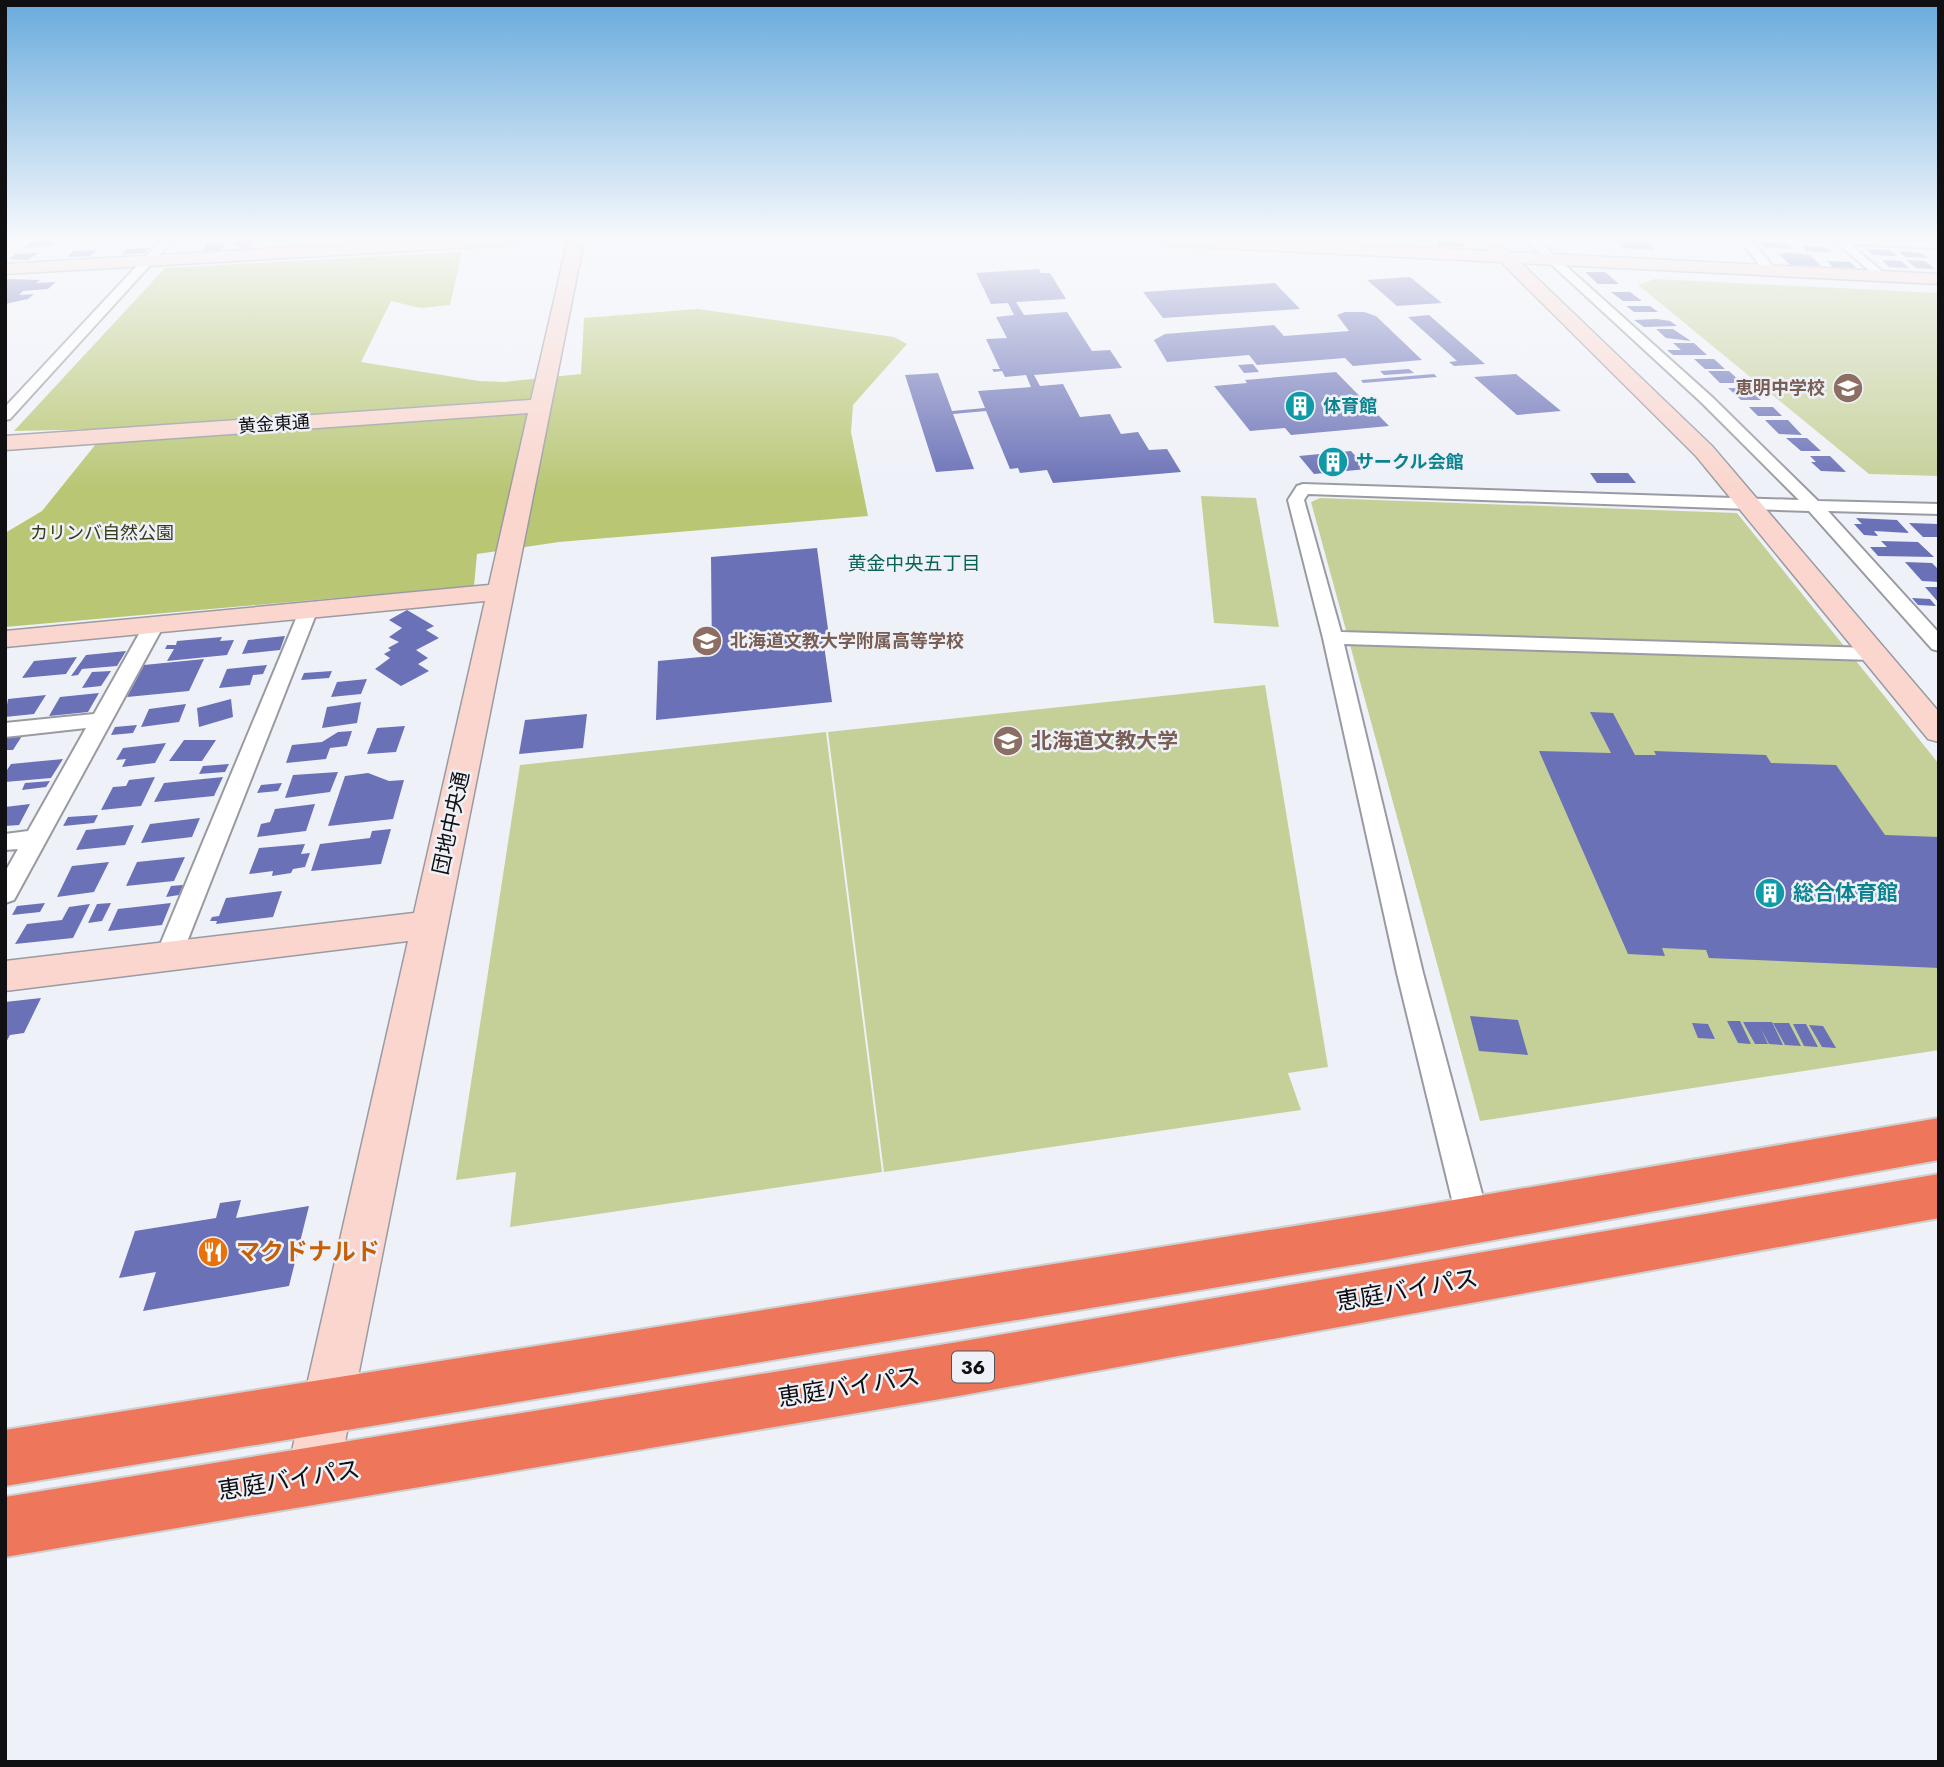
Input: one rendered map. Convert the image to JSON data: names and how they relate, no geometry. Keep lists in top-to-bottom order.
{
  "streets": {
    "highway": ["恵庭バイパス", "36"],
    "street": ["黄金東通", "団地中央通"]
  },
  "crossings": [
    ["黄金東通", "団地中央通"],
    ["団地中央通", "恵庭バイパス"]
  ],
  "districts": ["黄金中央五丁目"],
  "parks": ["カリンバ自然公園"],
  "places": {
    "school or university": ["恵明中学校", "北海道文教大学附属高等学校", "北海道文教大学"],
    "building": ["体育館", "サークル会館", "総合体育館"],
    "restaurant": ["マクドナルド"]
  }
}
